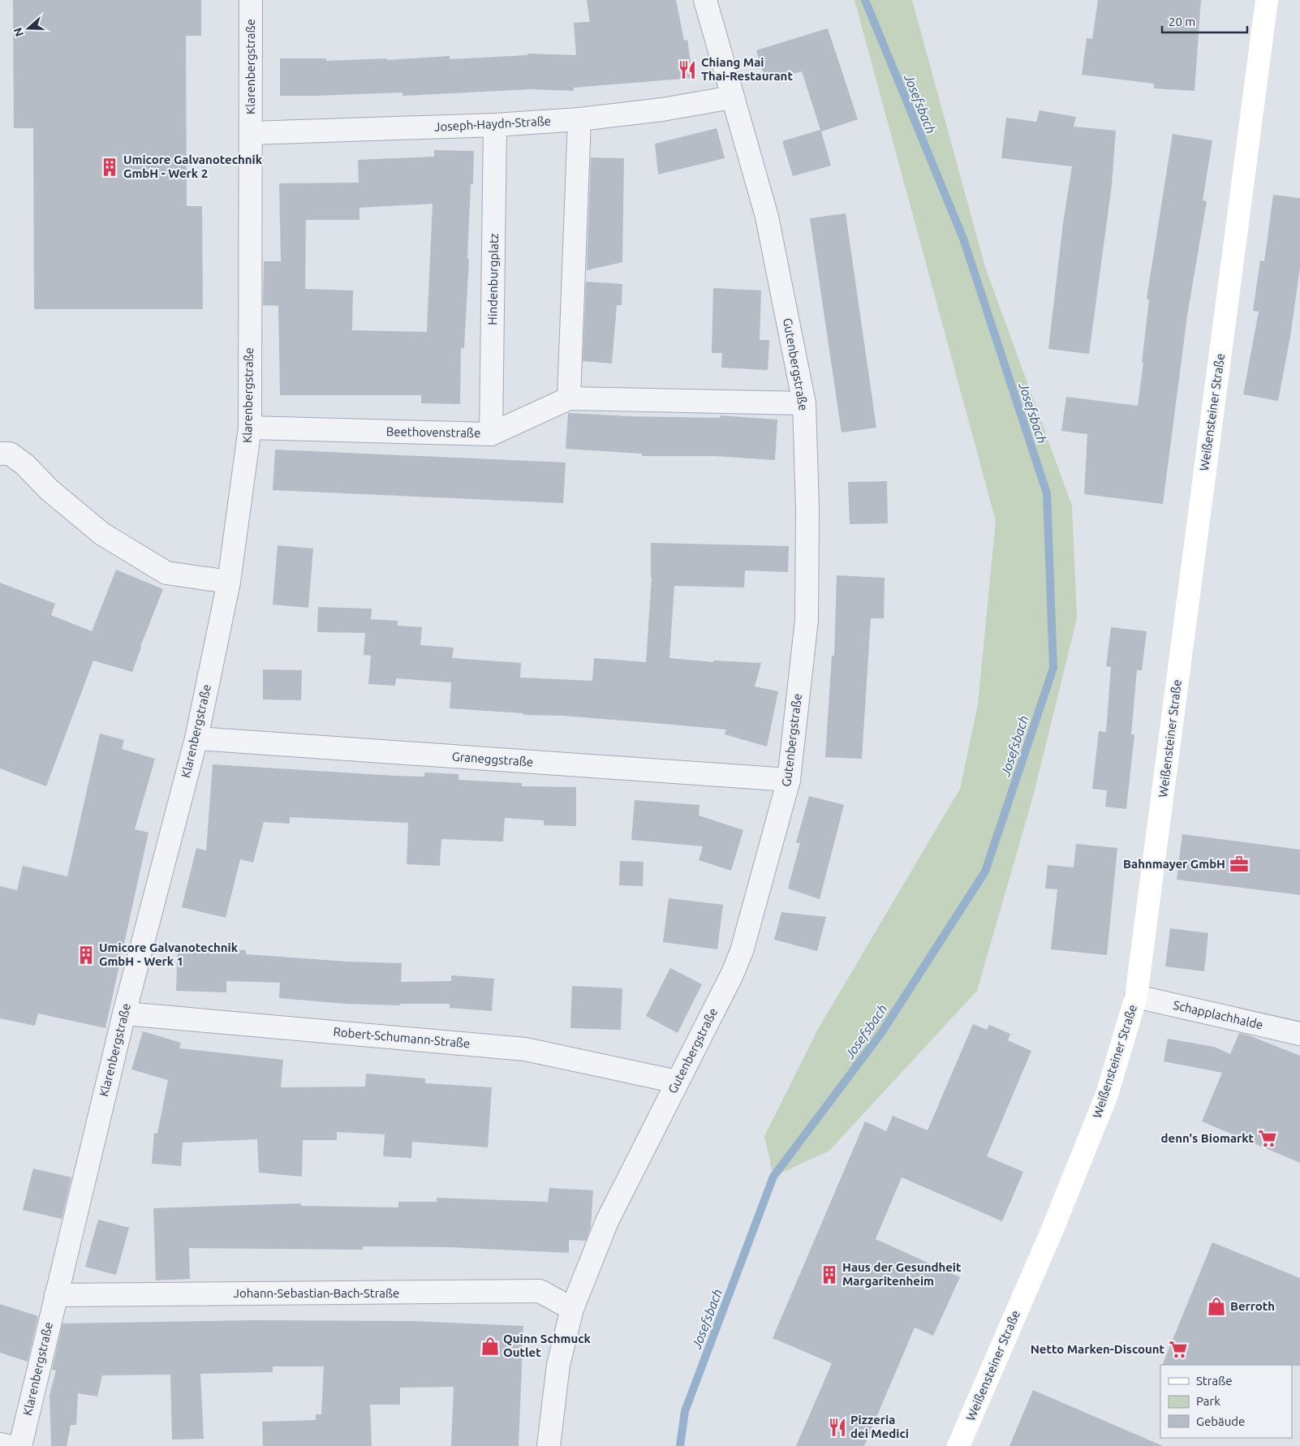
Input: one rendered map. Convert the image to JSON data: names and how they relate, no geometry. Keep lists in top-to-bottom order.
{
  "streets": {
    "main road": ["Weißensteiner Straße"],
    "street": [
      "Klarenbergstraße",
      "Joseph-Haydn-Straße",
      "Hindenburgplatz",
      "Gutenbergstraße",
      "Beethovenstraße",
      "Graneggstraße",
      "Schapplachhalde",
      "Robert-Schumann-Straße",
      "Johann-Sebastian-Bach-Straße"
    ]
  },
  "crossings": [
    ["Klarenbergstraße", "Joseph-Haydn-Straße"],
    ["Klarenbergstraße", "Beethovenstraße"],
    ["Klarenbergstraße", "Graneggstraße"],
    ["Klarenbergstraße", "Robert-Schumann-Straße"],
    ["Klarenbergstraße", "Johann-Sebastian-Bach-Straße"],
    ["Joseph-Haydn-Straße", "Hindenburgplatz"],
    ["Joseph-Haydn-Straße", "Gutenbergstraße"],
    ["Hindenburgplatz", "Beethovenstraße"],
    ["Gutenbergstraße", "Beethovenstraße"],
    ["Gutenbergstraße", "Graneggstraße"],
    ["Gutenbergstraße", "Robert-Schumann-Straße"],
    ["Gutenbergstraße", "Johann-Sebastian-Bach-Straße"],
    ["Weißensteiner Straße", "Schapplachhalde"]
  ],
  "water": ["Josefsbach"],
  "places": {
    "restaurant": ["Chiang Mai Thai-Restaurant", "Pizzeria dei Medici"],
    "building": ["Umicore Galvanotechnik GmbH - Werk 2", "Umicore Galvanotechnik GmbH - Werk 1", "Haus der Gesundheit Margaritenheim"],
    "office": ["Bahnmayer GmbH"],
    "supermarket": ["denn's Biomarkt", "Netto Marken-Discount"],
    "shop": ["Berroth", "Quinn Schmuck Outlet"]
  },
  "legend": ["Straße", "Park", "Gebäude"],
  "scale_bar": "20 m",
  "north": "left"
}
